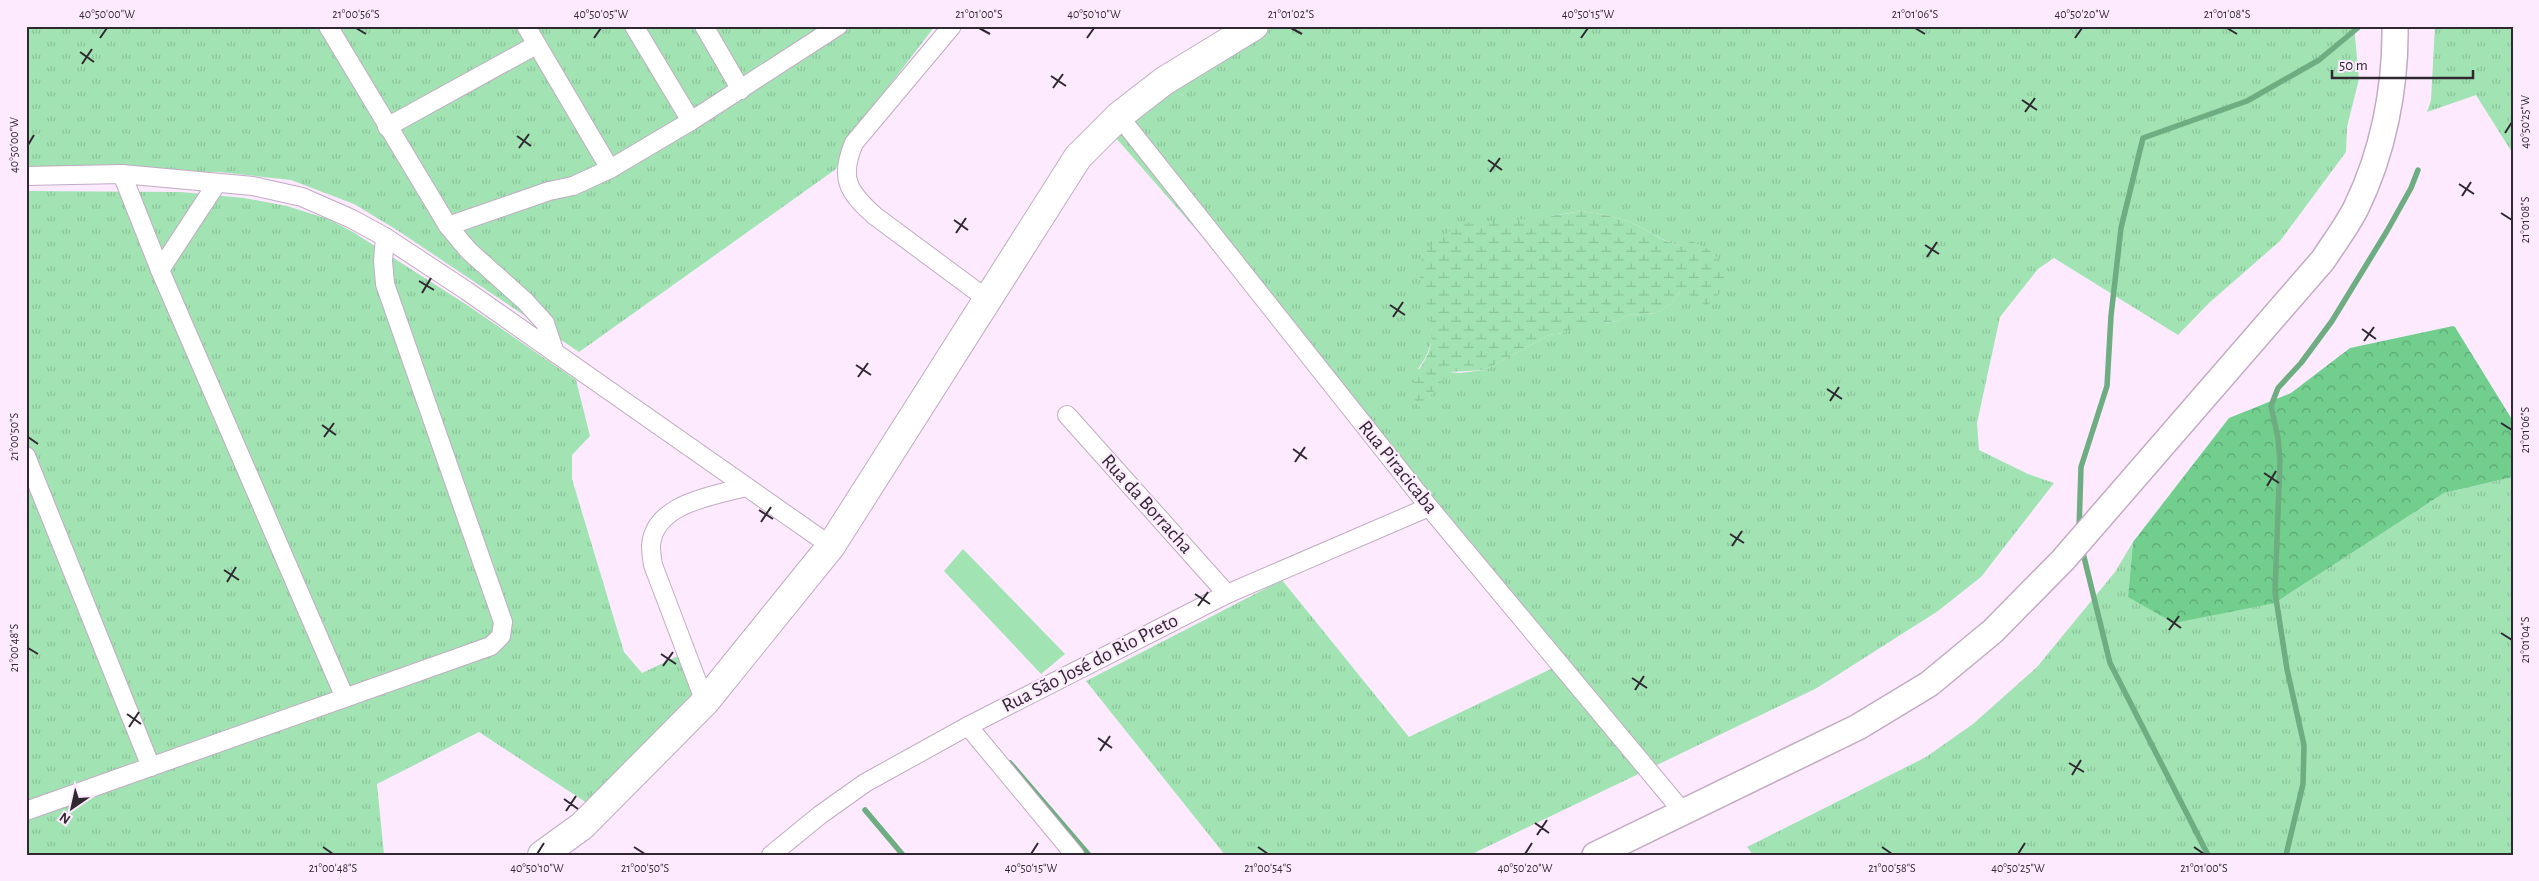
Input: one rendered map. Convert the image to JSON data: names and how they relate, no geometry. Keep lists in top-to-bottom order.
{
  "streets": {
    "street": ["Rua Piracicaba", "Rua da Borracha", "Rua São José do Rio Preto"]
  },
  "crossings": [
    ["Rua Piracicaba", "Rua São José do Rio Preto"],
    ["Rua da Borracha", "Rua São José do Rio Preto"]
  ],
  "scale_bar": "50 m",
  "north": "bottom left",
  "coordinates": [
    "40°50'00\"W",
    "21°00'56\"S",
    "40°50'05\"W",
    "21°01'00\"S",
    "40°50'10\"W",
    "21°01'02\"S",
    "40°50'15\"W",
    "21°01'06\"S",
    "40°50'20\"W",
    "21°01'08\"S",
    "40°50'25\"W",
    "21°00'50\"S",
    "21°01'04\"S",
    "21°00'48\"S",
    "21°00'54\"S",
    "21°00'58\"S"
  ]
}
